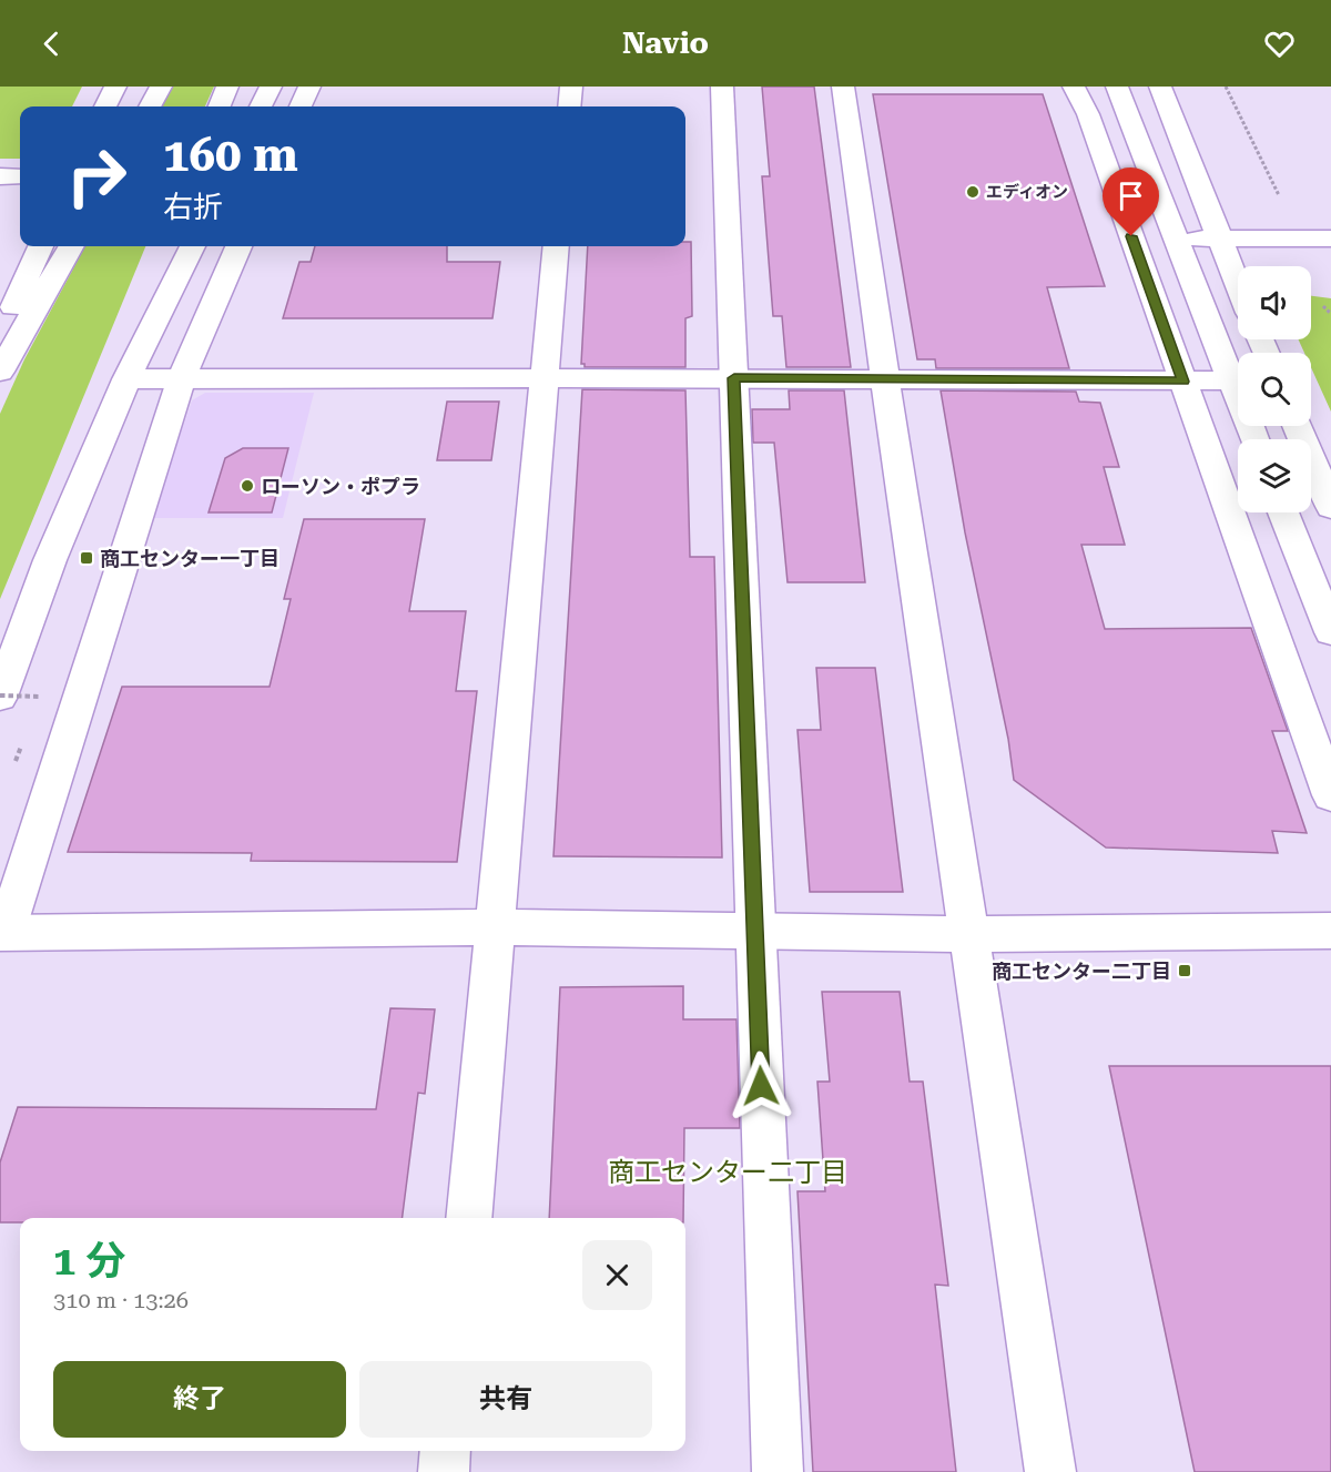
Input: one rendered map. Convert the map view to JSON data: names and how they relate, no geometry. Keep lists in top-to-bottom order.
{
  "districts": ["商工センター二丁目"],
  "places": {
    "other": ["エディオン", "ローソン・ポプラ"],
    "transit": ["商工センター一丁目", "商工センター二丁目"]
  },
  "page": {
    "header": "Navio",
    "turn": ["160 m", "右折"],
    "heading": ["1 分", "310 m · 13:26"],
    "buttons": ["終了", "共有"]
  }
}
